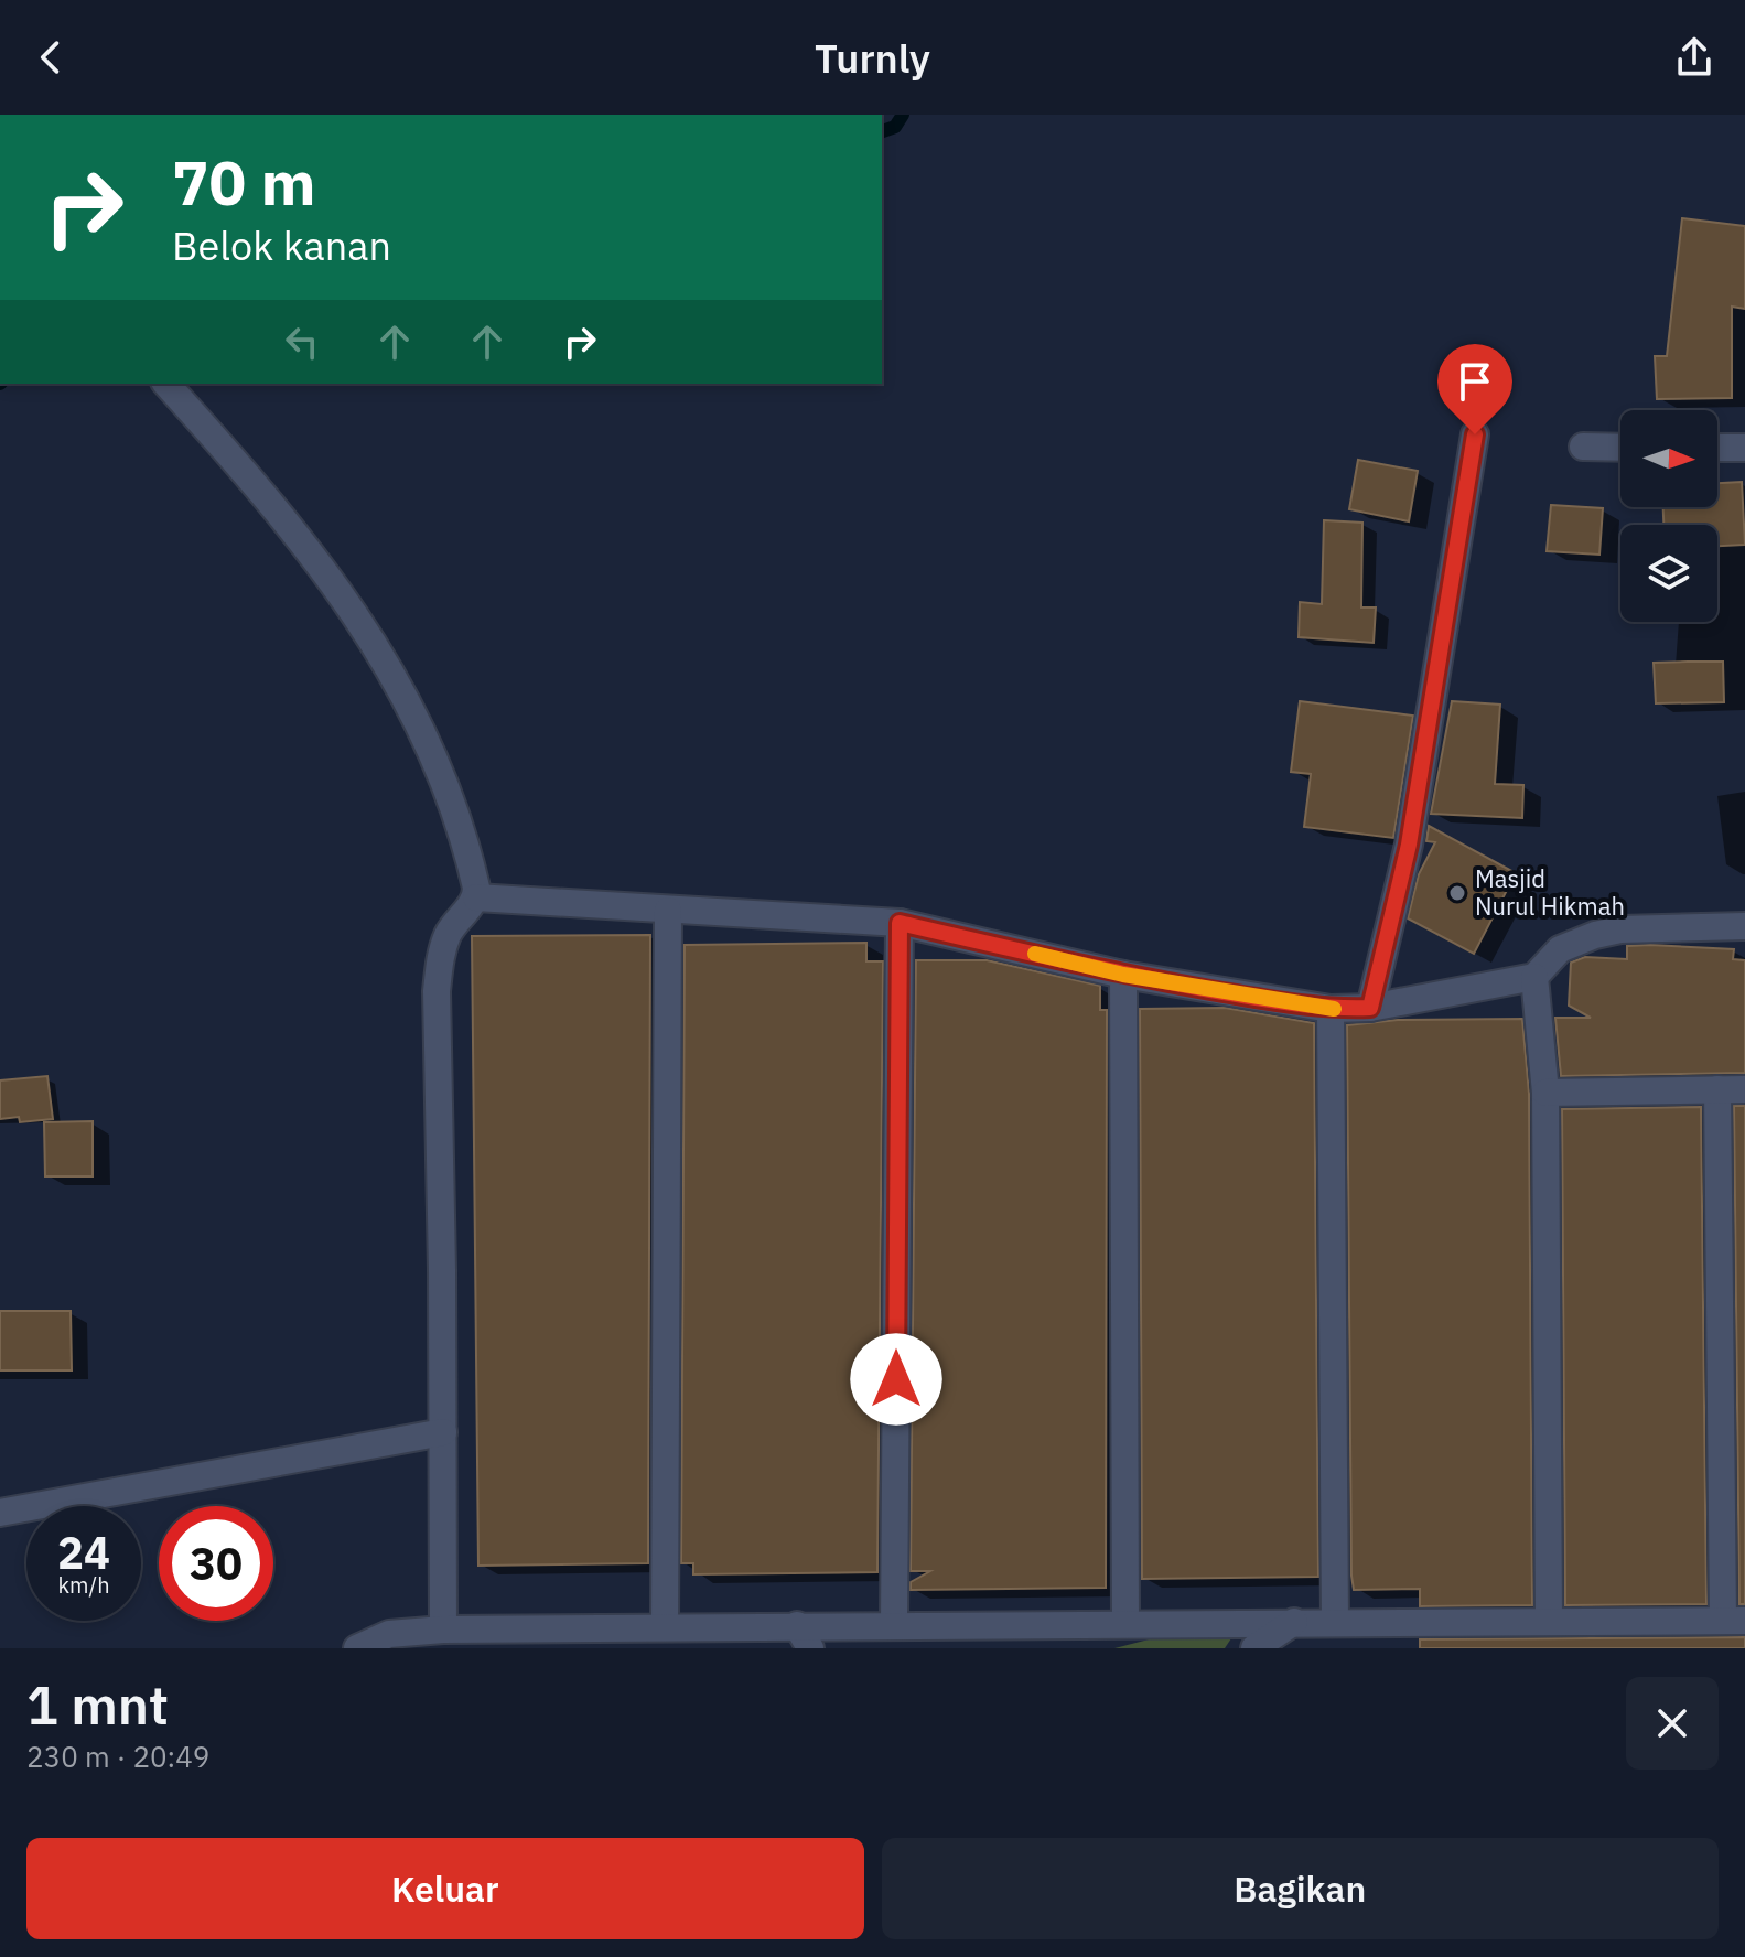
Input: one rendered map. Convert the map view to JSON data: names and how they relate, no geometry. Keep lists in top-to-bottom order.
{
  "places": ["Masjid Nurul Hikmah"],
  "north": "right",
  "page": {
    "header": "Turnly",
    "turn": ["70 m", "Belok kanan"],
    "speed": "24 km/h",
    "limit": "30",
    "heading": ["1 mnt", "230 m · 20:49"],
    "buttons": ["Keluar", "Bagikan"]
  }
}
